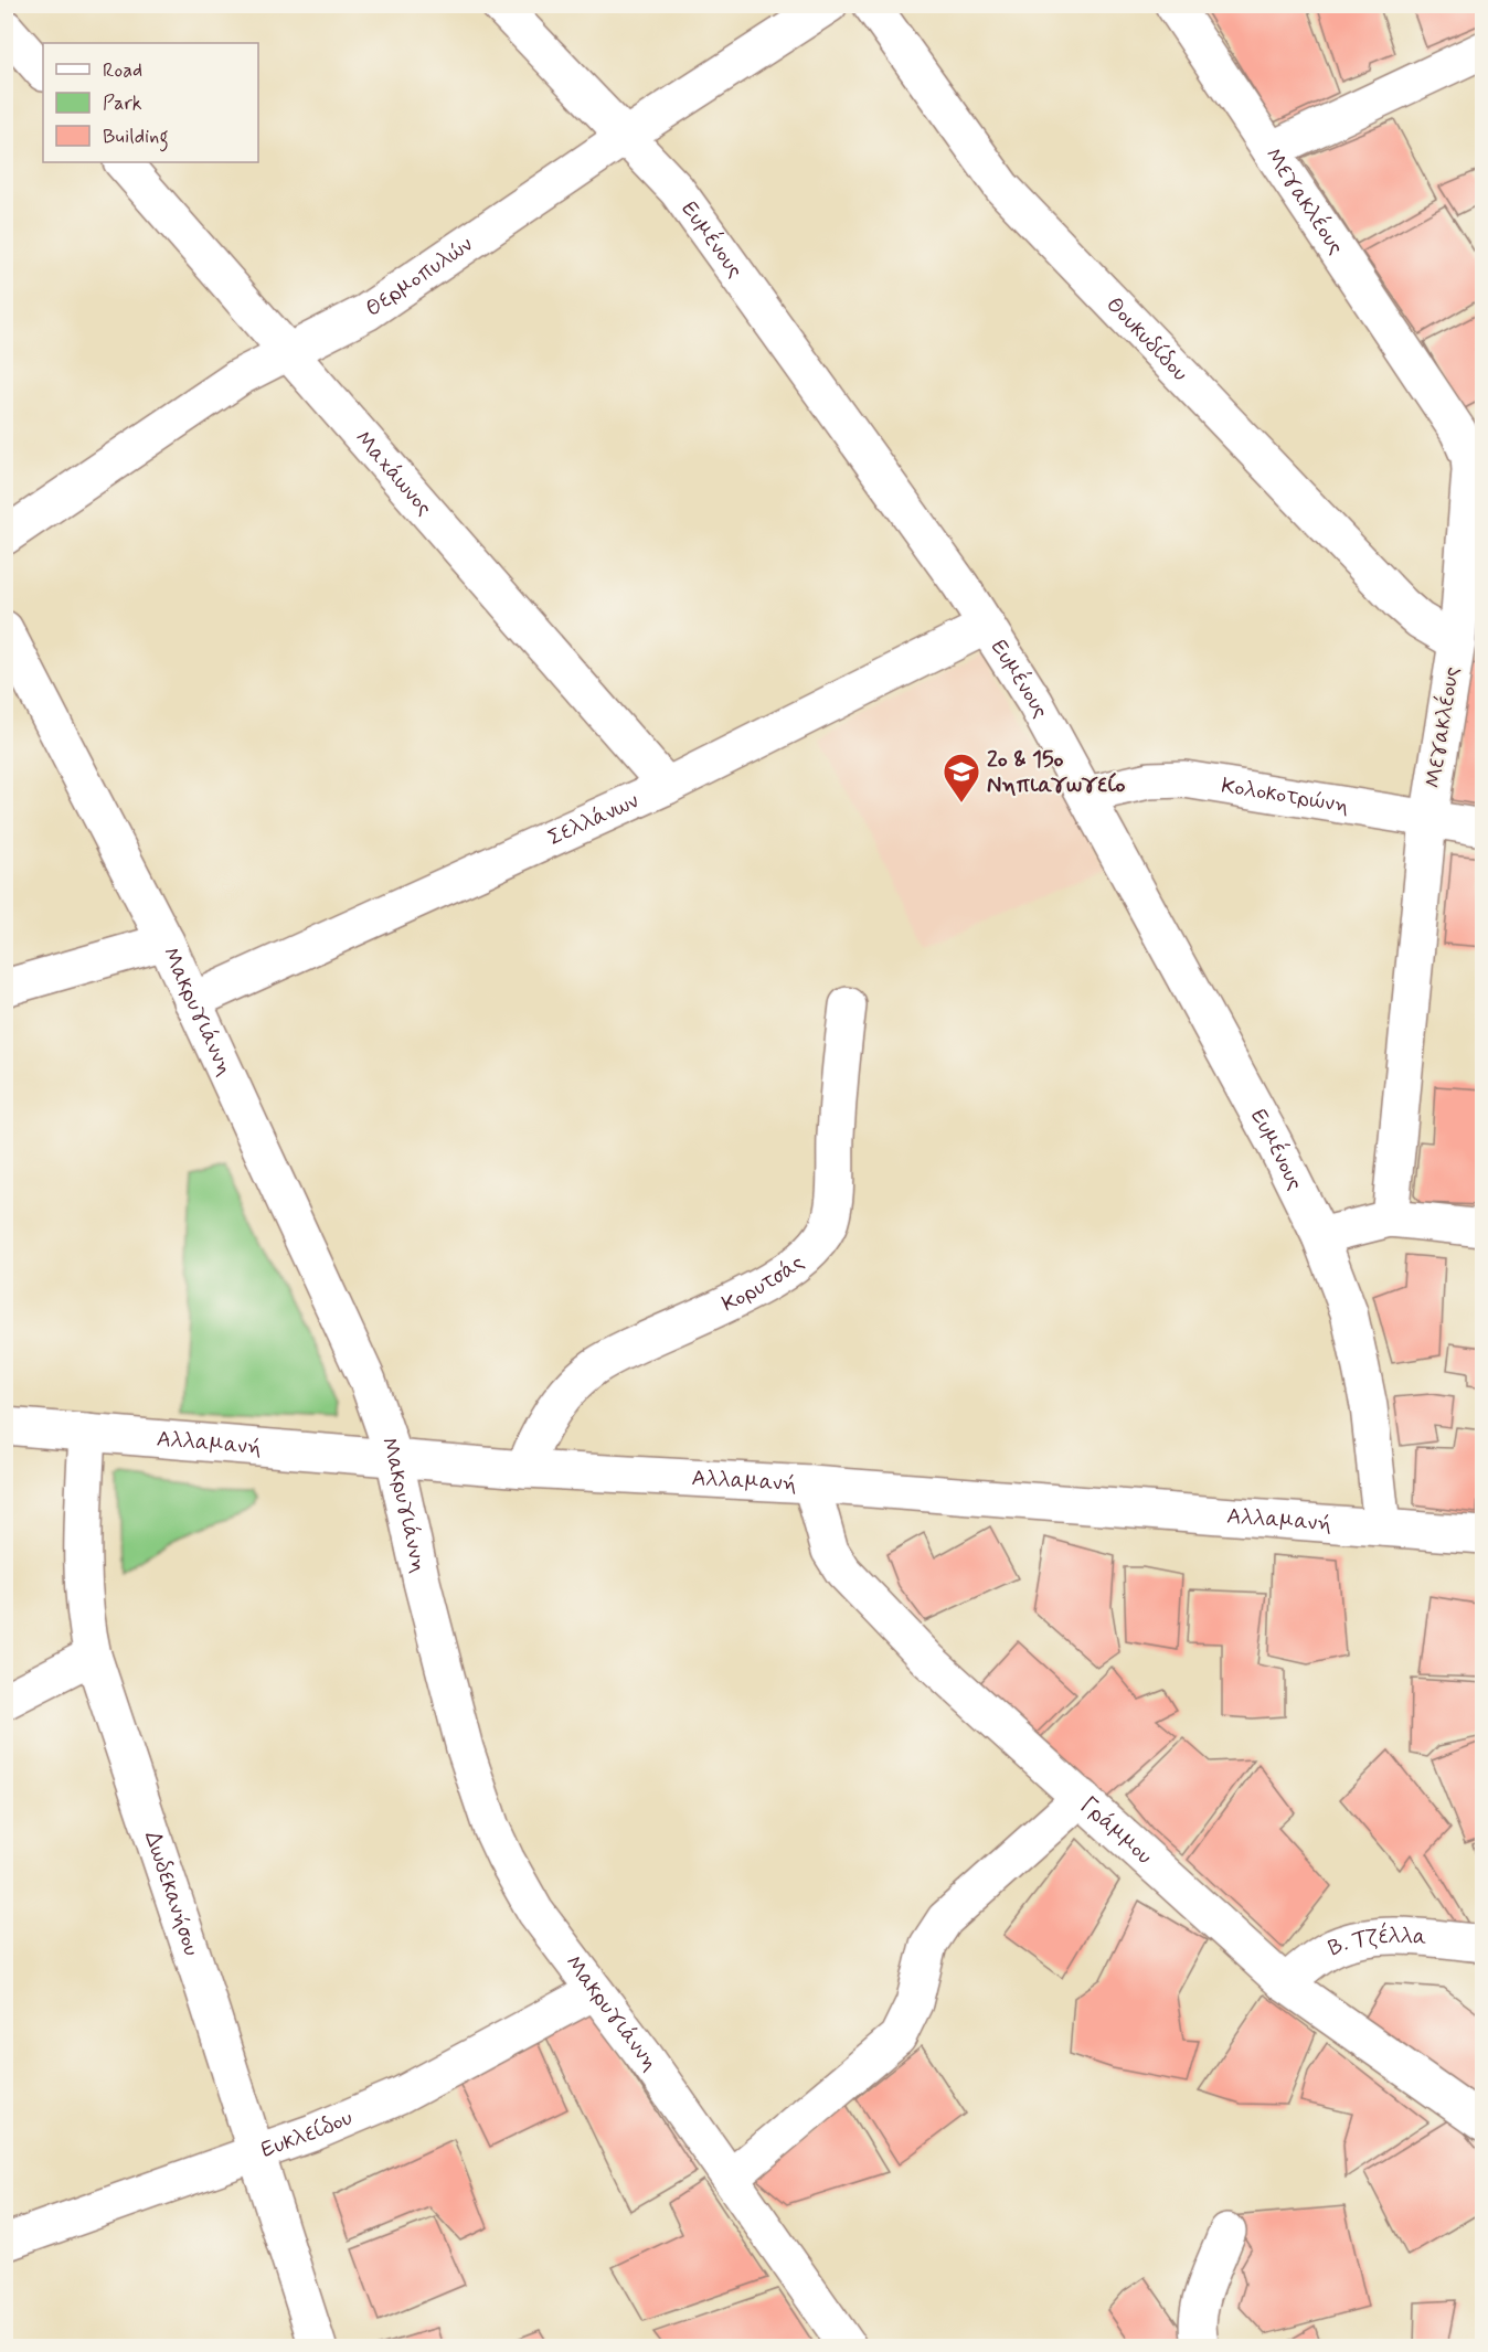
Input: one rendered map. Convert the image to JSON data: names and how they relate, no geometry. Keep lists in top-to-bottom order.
{
  "streets": {
    "street": [
      "Μεγακλέους",
      "Ευμένους",
      "Θερμοπυλών",
      "Θουκυδίδου",
      "Μαχάωνος",
      "Κολοκοτρώνη",
      "Σελλάνων",
      "Μακρυγιάννη",
      "Κορυτσάς",
      "Αλλαμανή",
      "Γράμμου",
      "Δωδεκανήσου",
      "Β. Τζέλλα",
      "Ευκλείδου"
    ]
  },
  "crossings": [
    ["Μεγακλέους", "Θουκυδίδου"],
    ["Μεγακλέους", "Κολοκοτρώνη"],
    ["Ευμένους", "Θερμοπυλών"],
    ["Ευμένους", "Κολοκοτρώνη"],
    ["Ευμένους", "Σελλάνων"],
    ["Ευμένους", "Αλλαμανή"],
    ["Θερμοπυλών", "Μαχάωνος"],
    ["Μαχάωνος", "Σελλάνων"],
    ["Σελλάνων", "Μακρυγιάννη"],
    ["Μακρυγιάννη", "Αλλαμανή"],
    ["Μακρυγιάννη", "Ευκλείδου"],
    ["Κορυτσάς", "Αλλαμανή"],
    ["Αλλαμανή", "Γράμμου"],
    ["Αλλαμανή", "Δωδεκανήσου"],
    ["Γράμμου", "Β. Τζέλλα"],
    ["Δωδεκανήσου", "Ευκλείδου"]
  ],
  "places": {
    "school or university": ["2ο & 15ο Νηπιαγωγείο"]
  },
  "legend": ["Road", "Park", "Building"]
}
